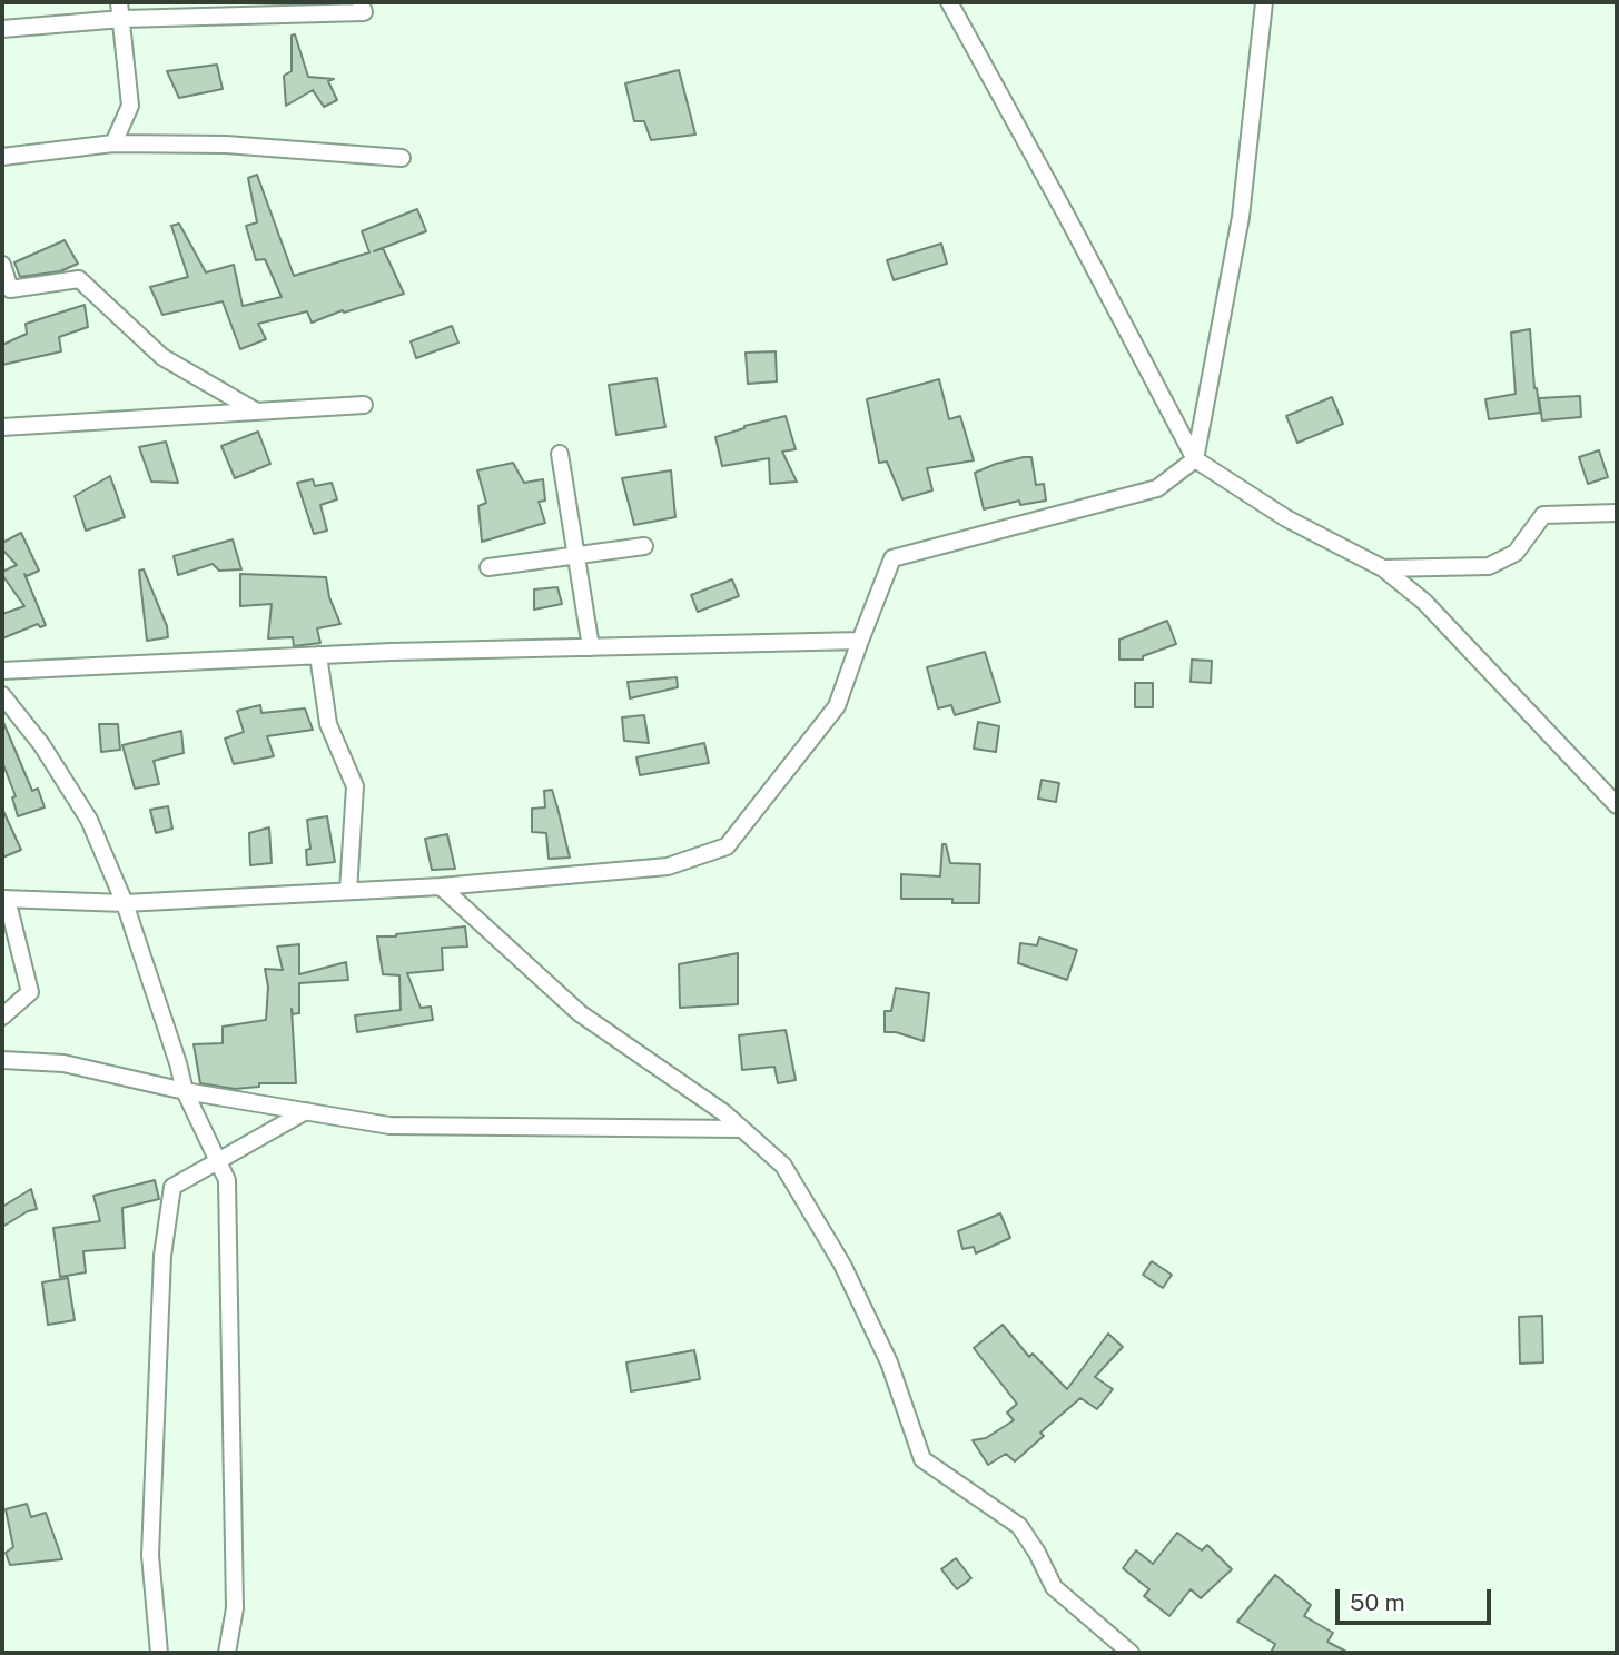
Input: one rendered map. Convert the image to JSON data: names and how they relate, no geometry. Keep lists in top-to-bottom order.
{
  "scale_bar": "50 m"
}
